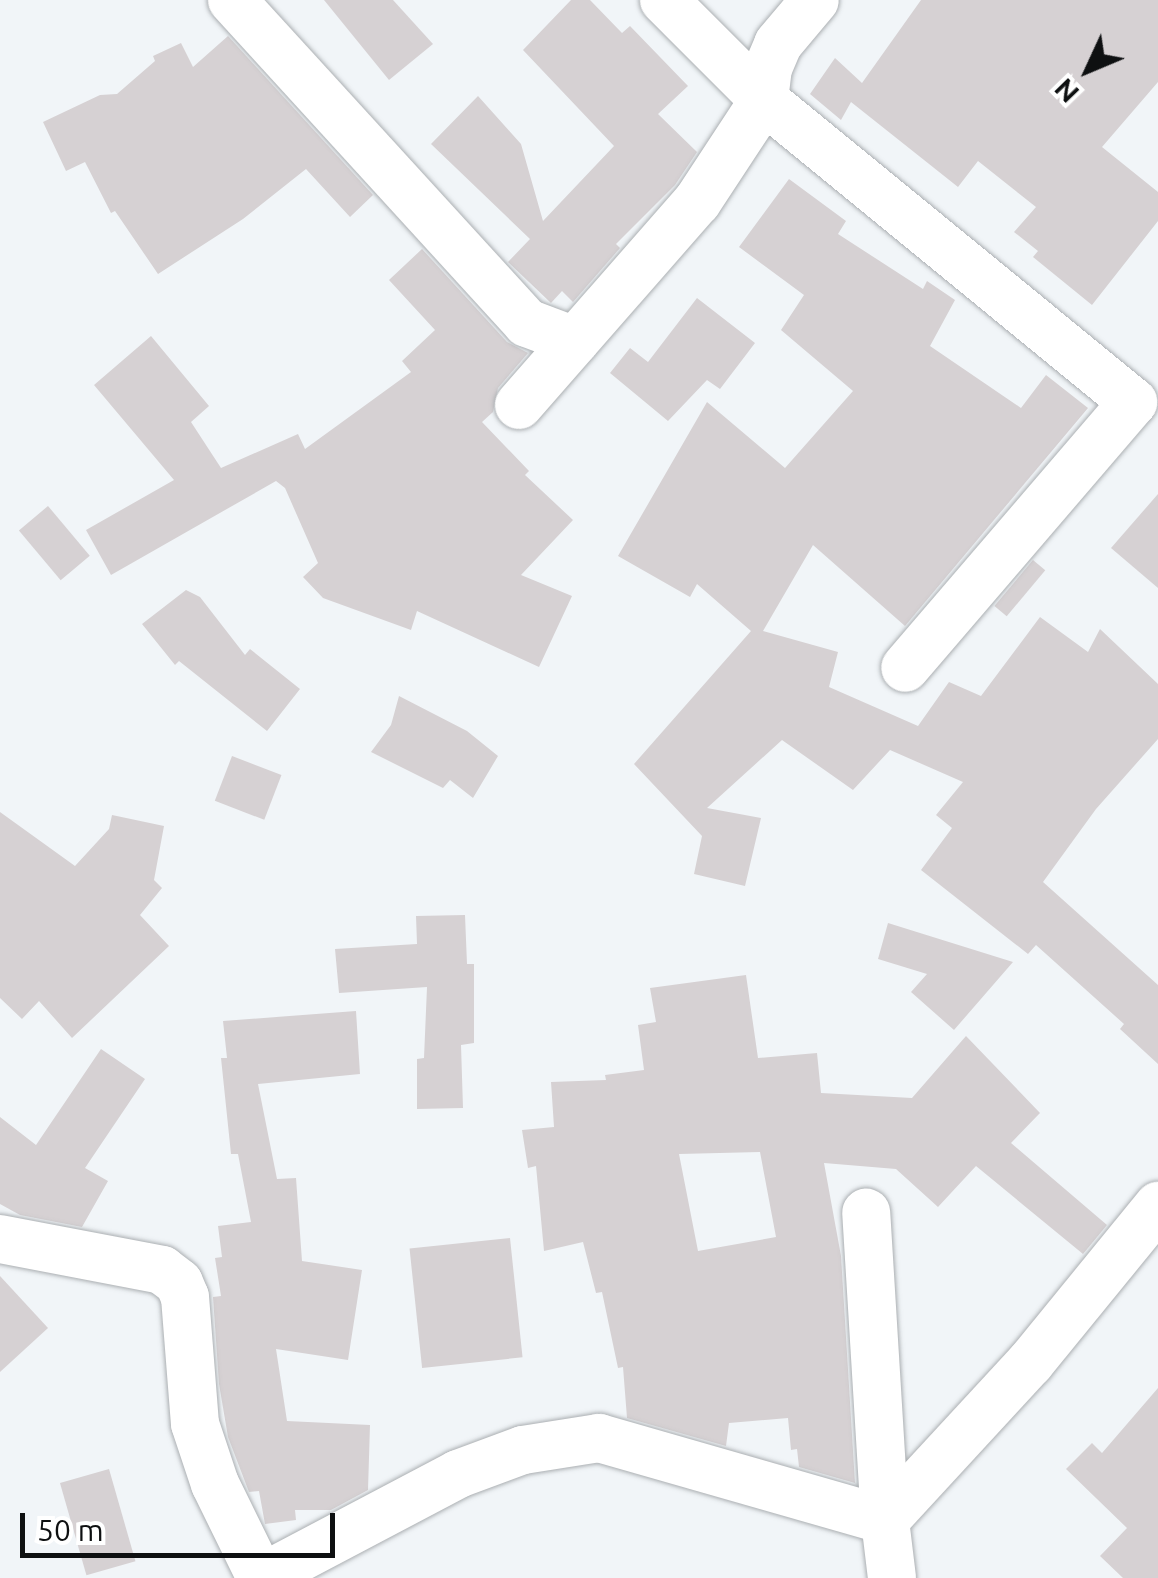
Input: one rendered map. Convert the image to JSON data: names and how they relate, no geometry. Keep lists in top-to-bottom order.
{
  "scale_bar": "50 m",
  "north": "bottom left"
}
